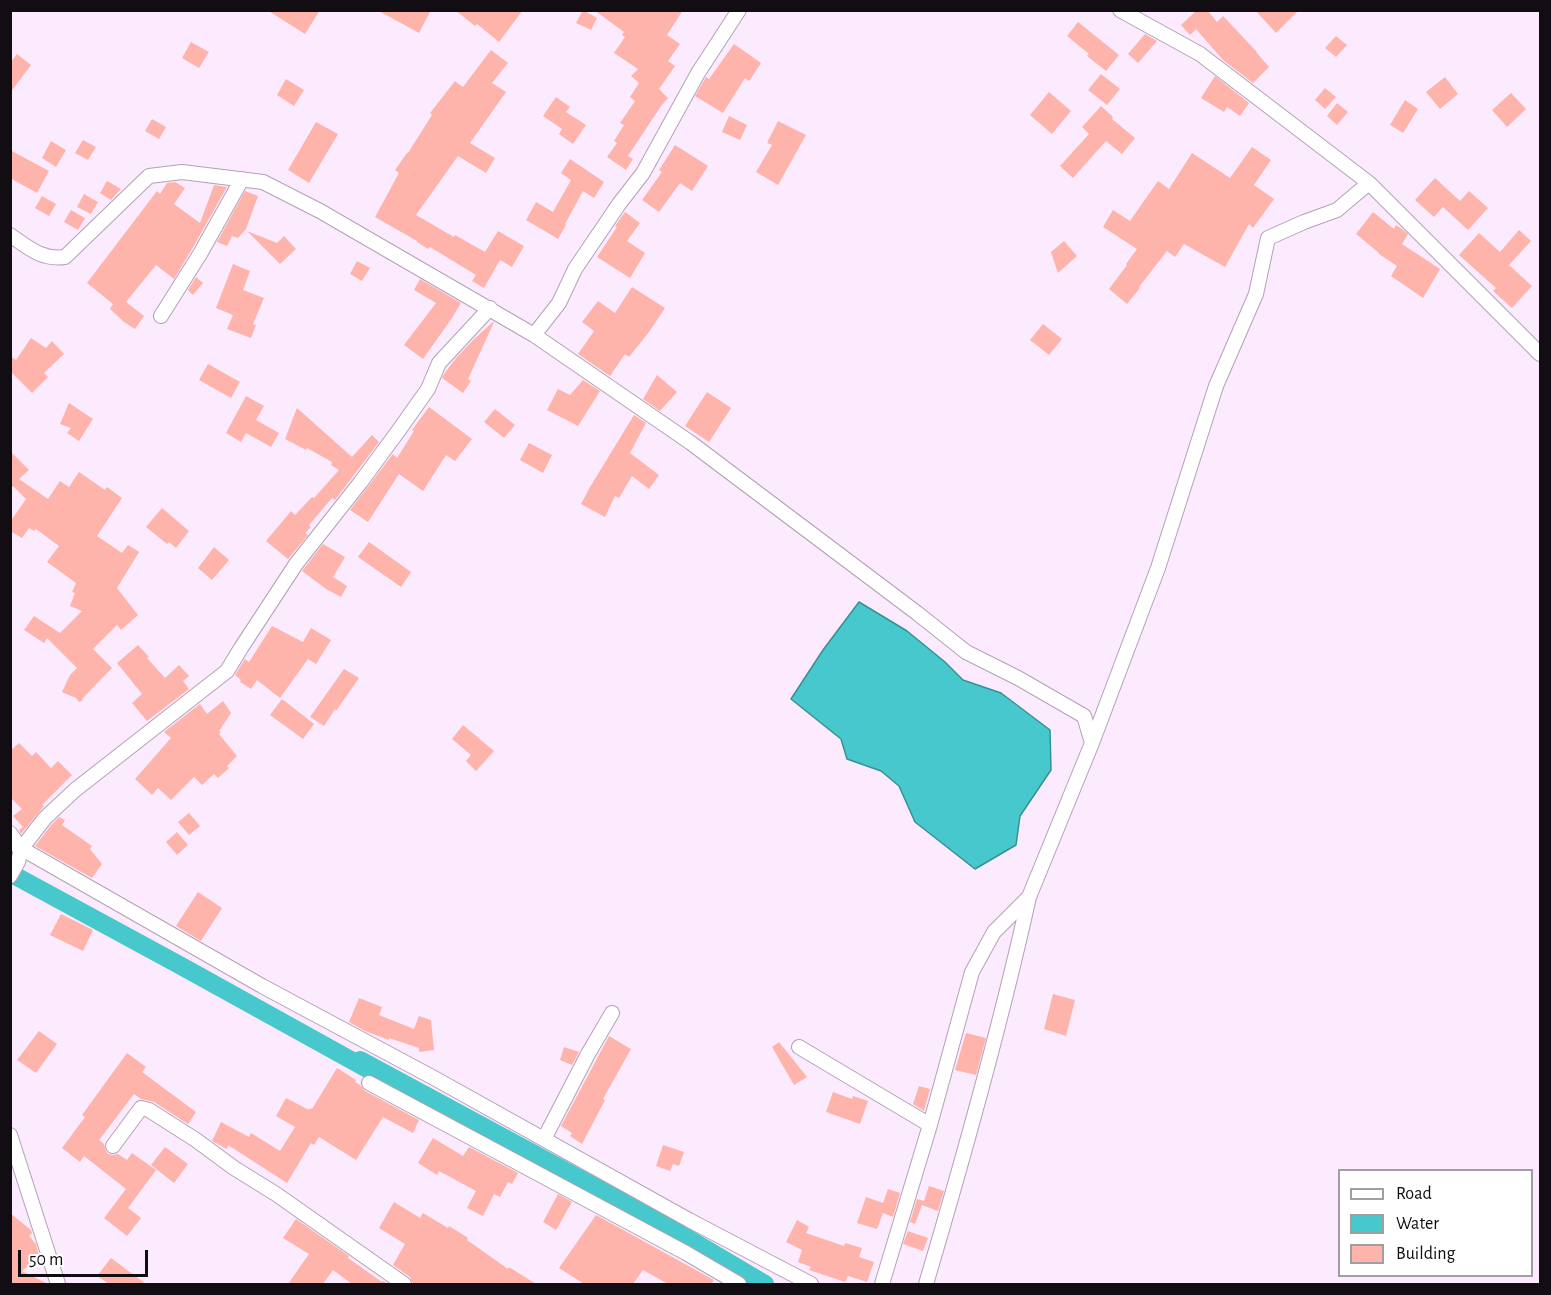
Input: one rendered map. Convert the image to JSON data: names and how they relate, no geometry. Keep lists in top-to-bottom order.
{
  "legend": ["Road", "Water", "Building"],
  "scale_bar": "50 m"
}
